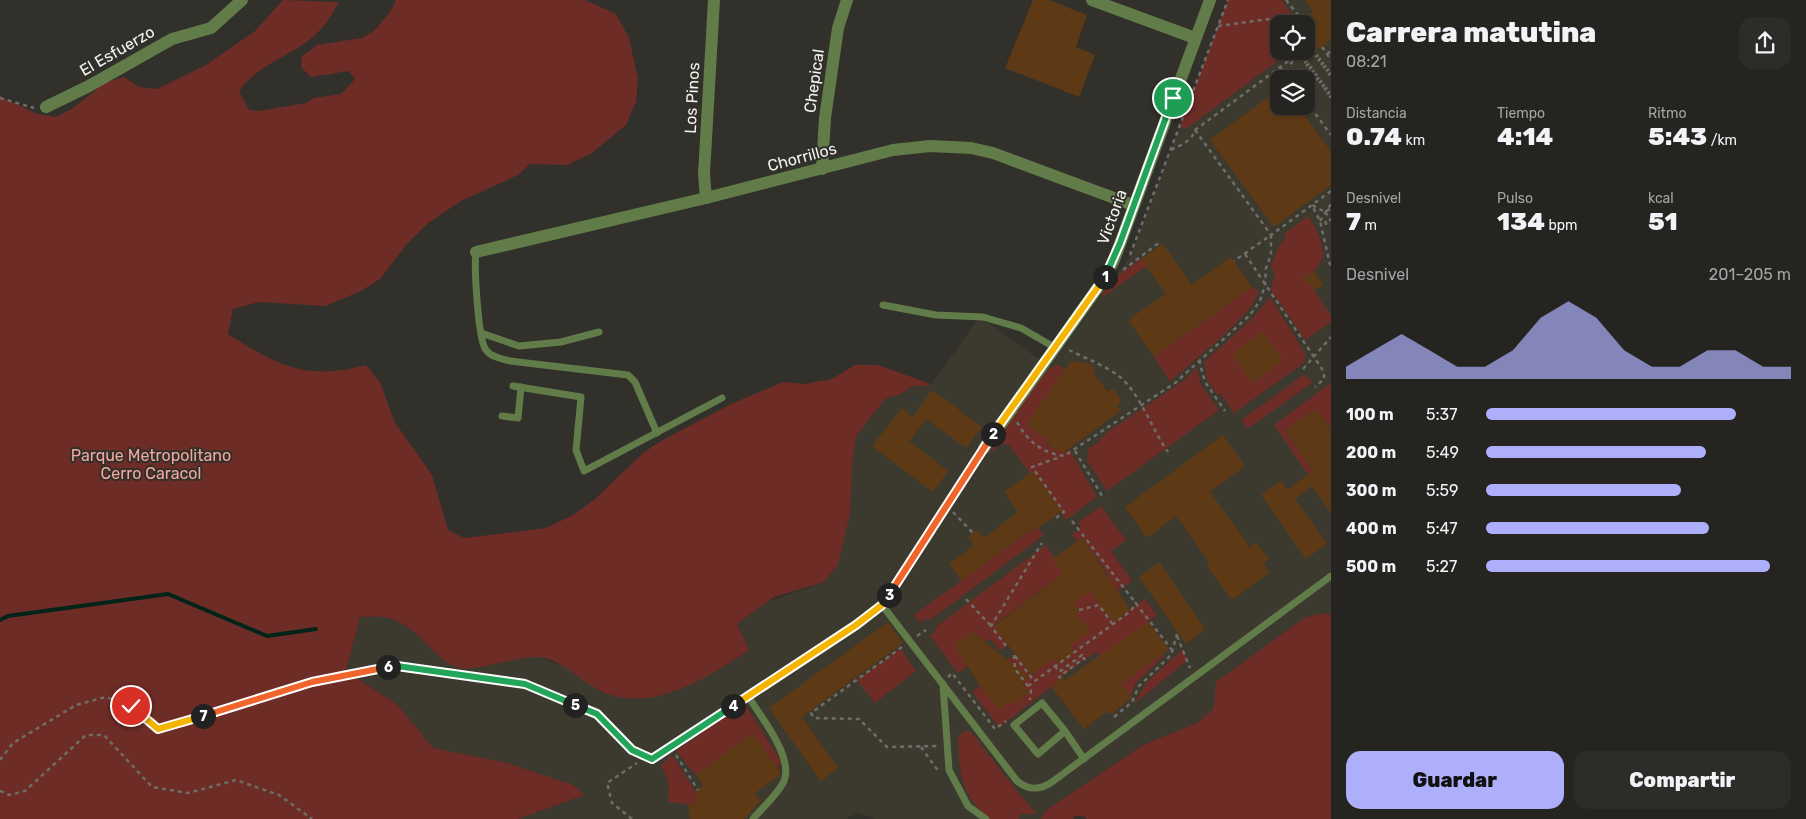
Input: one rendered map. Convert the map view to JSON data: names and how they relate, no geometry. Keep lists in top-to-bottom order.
{
  "streets": {
    "street": [
      "El Esfuerzo",
      "Chepical",
      "Los Pinos",
      "Chorrillos",
      "Victoria"
    ]
  },
  "crossings": [
    ["Chepical", "Chorrillos"],
    ["Los Pinos", "Chorrillos"],
    ["Chorrillos", "Victoria"]
  ],
  "parks": ["Parque Metropolitano Cerro Caracol"],
  "page": {
    "heading": ["Carrera matutina", "08:21"],
    "stats": [
      ["Distancia", "0.74 km"],
      ["Tiempo", "4:14"],
      ["Ritmo", "5:43 /km"],
      ["Desnivel", "7 m"],
      ["Pulso", "134 bpm"],
      ["kcal", "51"]
    ],
    "chart": ["Desnivel", "201–205 m"],
    "pins": [
      "1",
      "2",
      "3",
      "6",
      "5",
      "4",
      "7"
    ],
    "list": [
      {
        "name": "100 m",
        "note": "5:37"
      },
      {
        "name": "200 m",
        "note": "5:49"
      },
      {
        "name": "300 m",
        "note": "5:59"
      },
      {
        "name": "400 m",
        "note": "5:47"
      },
      {
        "name": "500 m",
        "note": "5:27"
      }
    ],
    "buttons": ["Guardar", "Compartir"]
  }
}
